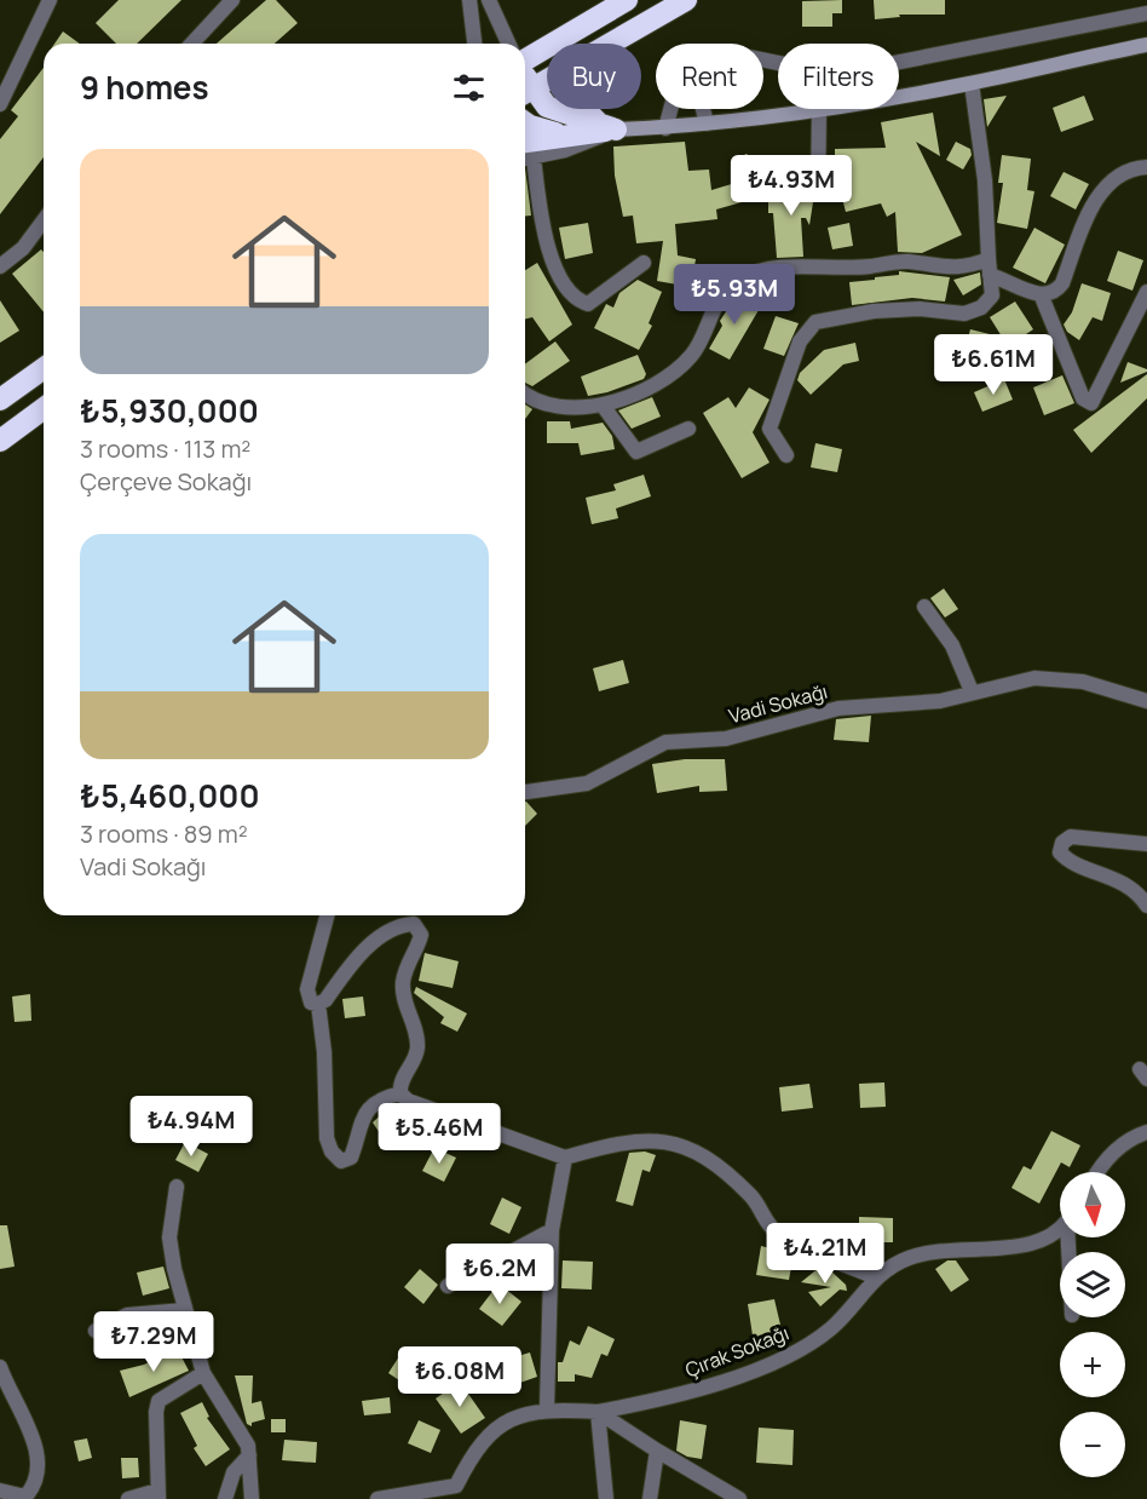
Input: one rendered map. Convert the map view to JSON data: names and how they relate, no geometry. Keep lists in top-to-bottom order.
{
  "streets": {
    "street": ["Vadi Sokağı", "Çırak Sokağı"]
  },
  "north": "bottom",
  "page": {
    "chip": ["Buy", "Rent", "Filters"],
    "heading": "9 homes",
    "list": [
      {
        "name": "₺5,930,000",
        "note": "3 rooms · 113 m² · Çerçeve Sokağı"
      },
      {
        "name": "₺5,460,000",
        "note": "3 rooms · 89 m² · Vadi Sokağı"
      }
    ],
    "price": [
      "₺4.93M",
      "₺5.93M",
      "₺6.61M",
      "₺4.94M",
      "₺5.46M",
      "₺4.21M",
      "₺6.2M",
      "₺7.29M",
      "₺6.08M"
    ],
    "map_buttons": ["+", "−"]
  }
}
